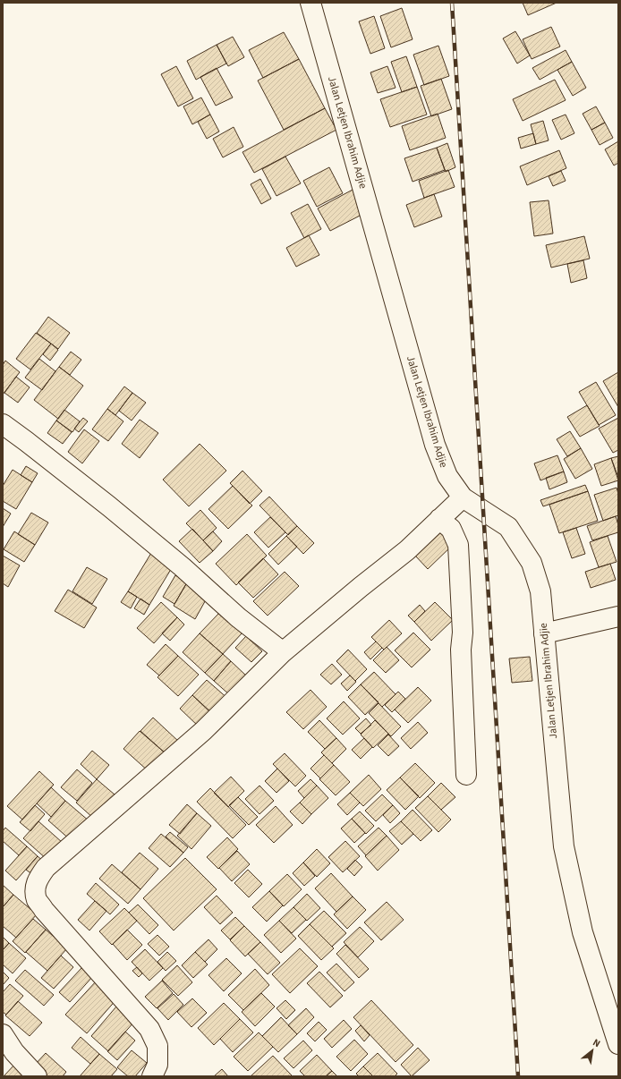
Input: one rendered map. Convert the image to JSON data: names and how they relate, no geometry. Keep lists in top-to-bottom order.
{
  "streets": {
    "main road": ["Jalan Letjen Ibrahim Adjie"]
  },
  "north": "top right"
}
